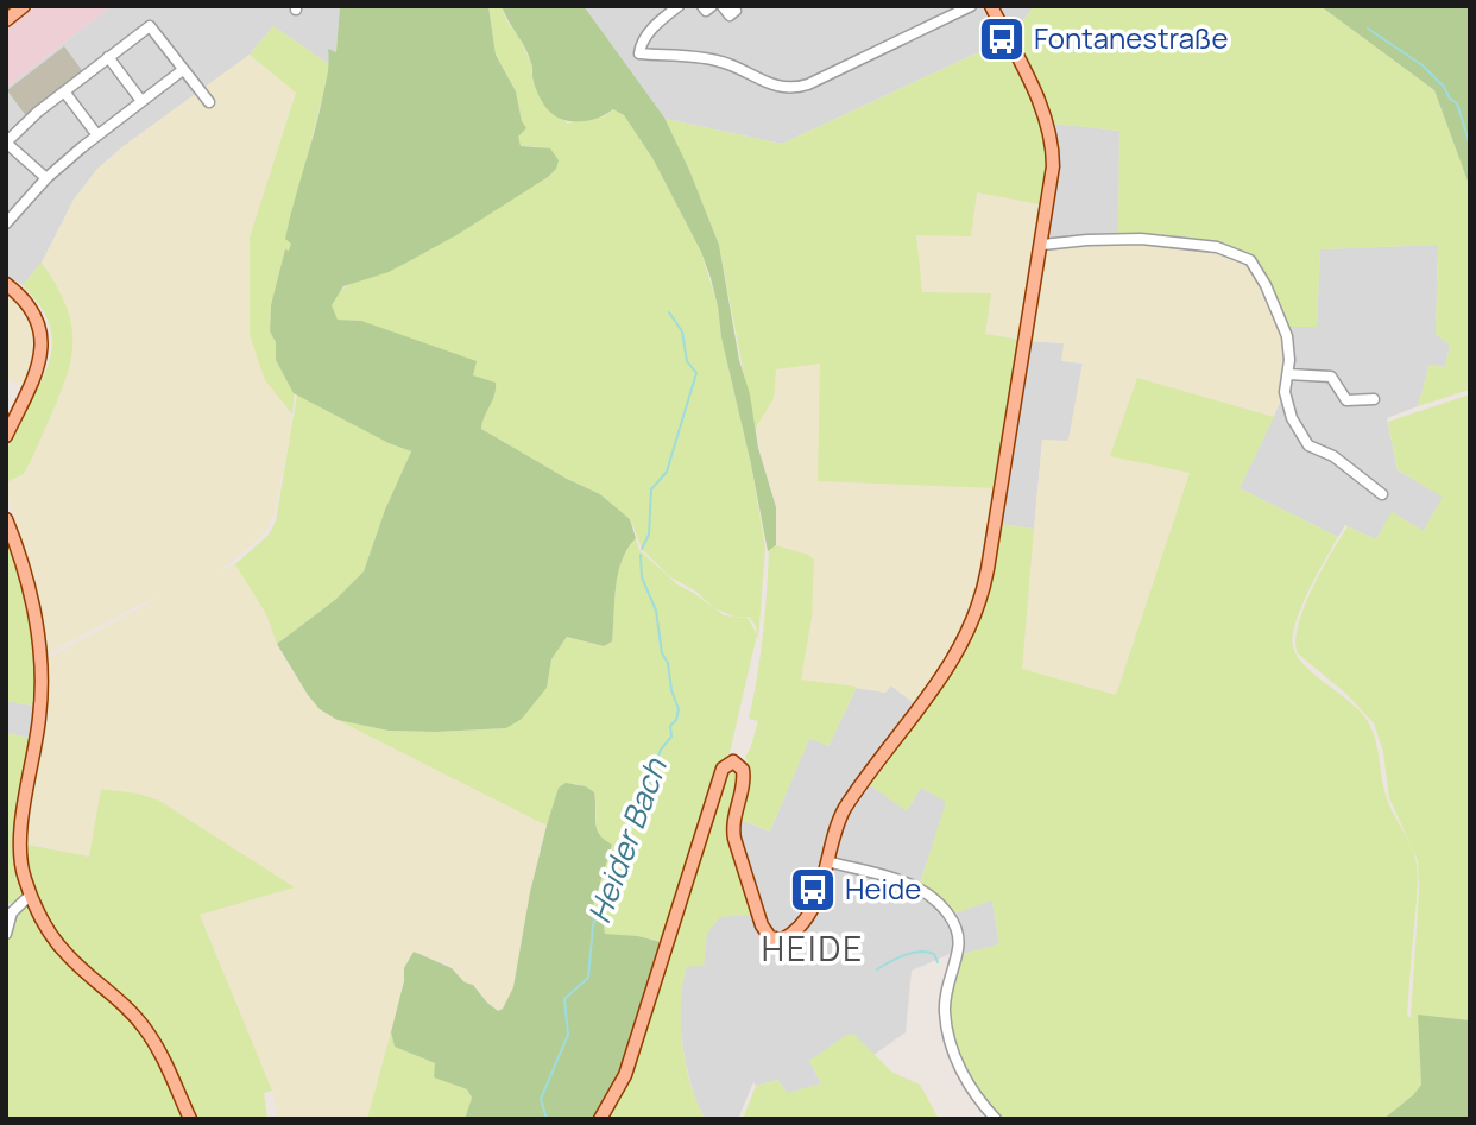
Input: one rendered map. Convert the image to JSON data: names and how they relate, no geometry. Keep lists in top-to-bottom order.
{
  "districts": ["HEIDE"],
  "water": ["Heider Bach"],
  "places": {
    "bus stop": ["Fontanestraße", "Heide"]
  }
}
